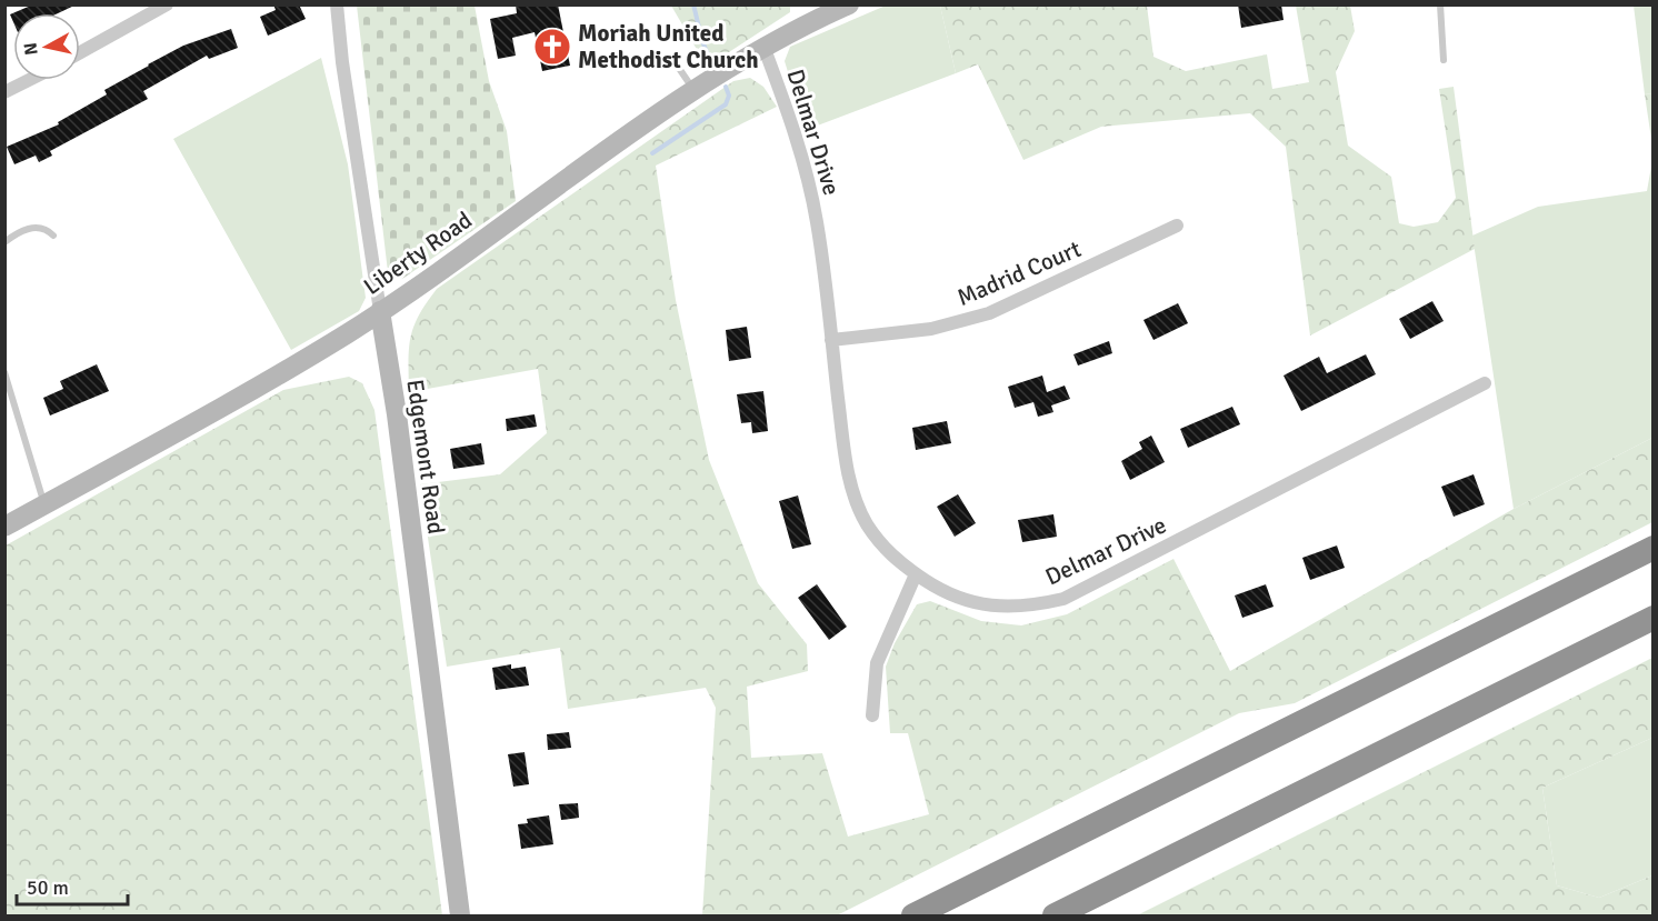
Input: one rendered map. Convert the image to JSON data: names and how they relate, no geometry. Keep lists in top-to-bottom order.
{
  "streets": {
    "street": [
      "Delmar Drive",
      "Liberty Road",
      "Madrid Court",
      "Edgemont Road"
    ]
  },
  "crossings": [
    ["Delmar Drive", "Liberty Road"],
    ["Delmar Drive", "Madrid Court"],
    ["Liberty Road", "Edgemont Road"]
  ],
  "places": {
    "church": ["Moriah United Methodist Church"]
  },
  "scale_bar": "50 m",
  "north": "left"
}
